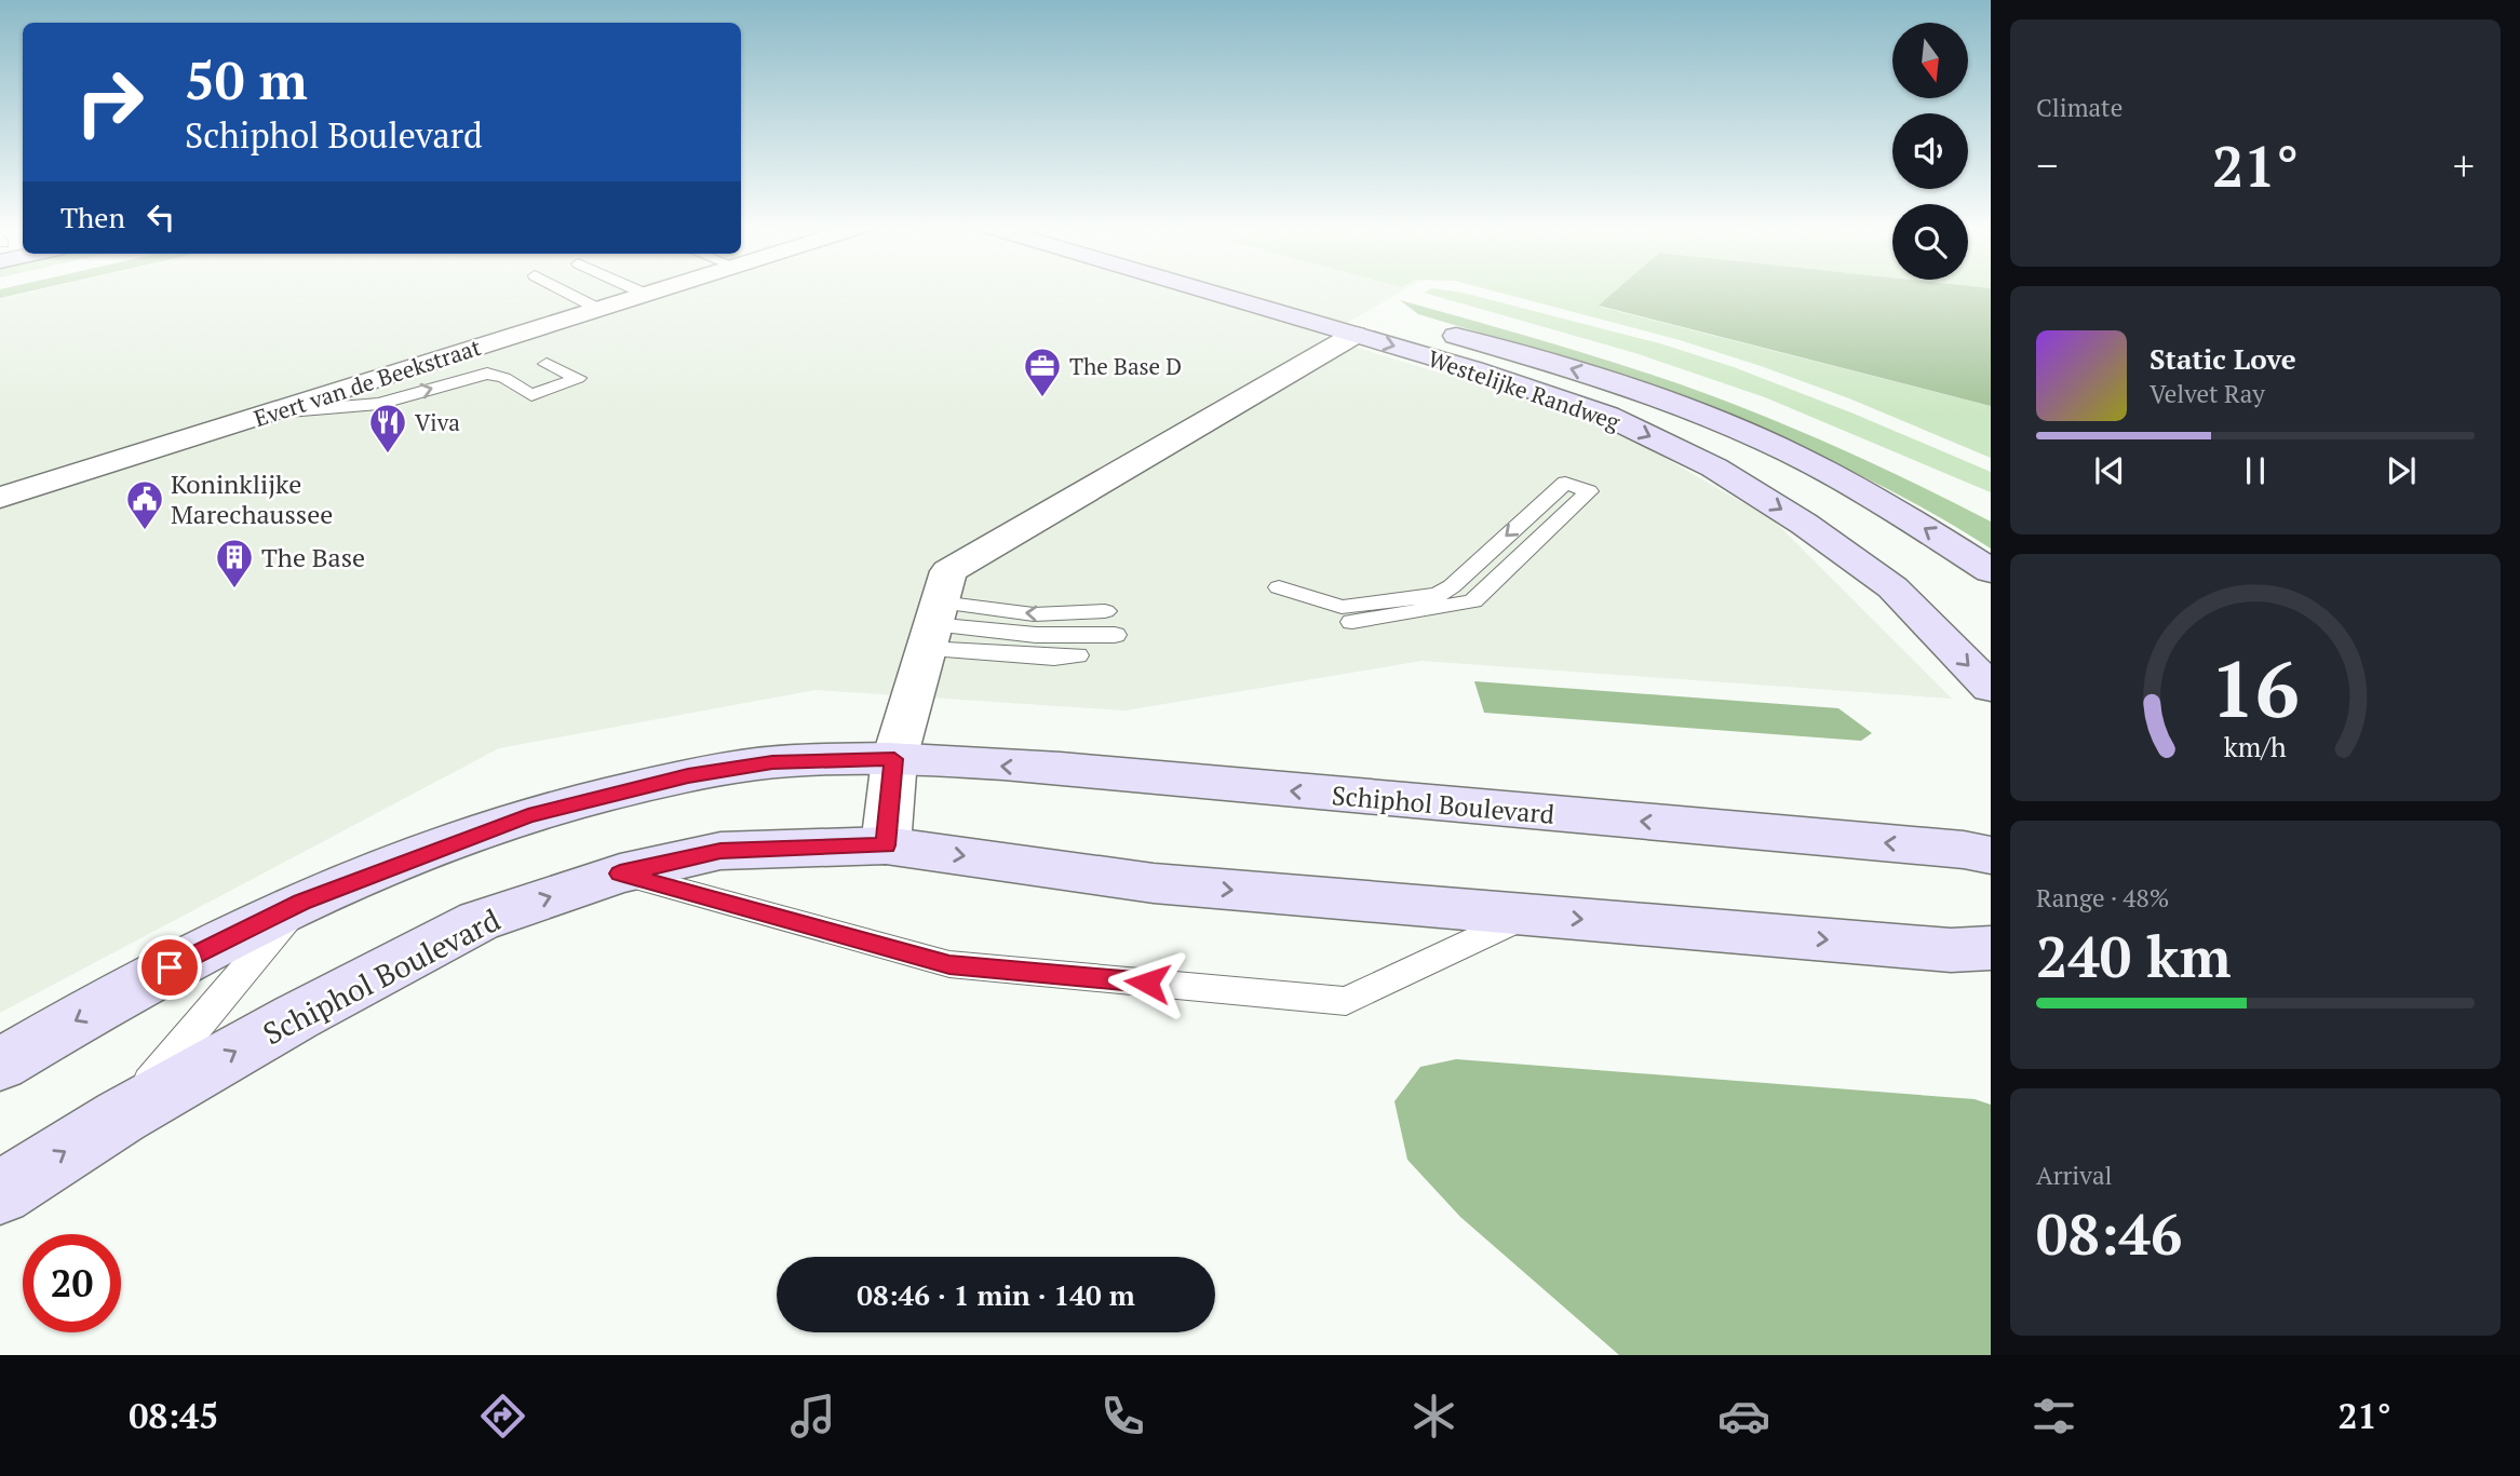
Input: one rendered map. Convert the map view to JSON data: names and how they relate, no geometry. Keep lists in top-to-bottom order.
{
  "streets": {
    "street": ["Evert van de Beekstraat", "Westelijke Randweg", "Schiphol Boulevard"]
  },
  "places": {
    "office": ["The Base D"],
    "restaurant": ["Viva"],
    "public building": ["Koninklijke Marechaussee"],
    "building": ["The Base"]
  },
  "north": "bottom",
  "page": {
    "tile": [
      "Climate",
      ["Range · 48%", "240 km"],
      ["Arrival", "08:46"]
    ],
    "turn": ["50 m", "Schiphol Boulevard"],
    "heat": ["−", "21°", "+"],
    "then": "Then",
    "song": ["Static Love", "Velvet Ray"],
    "limit": "20",
    "trip": "08:46 · 1 min · 140 m",
    "tabs": ["08:45", "21°"],
    "gauge": ["16", "km/h"]
  }
}
